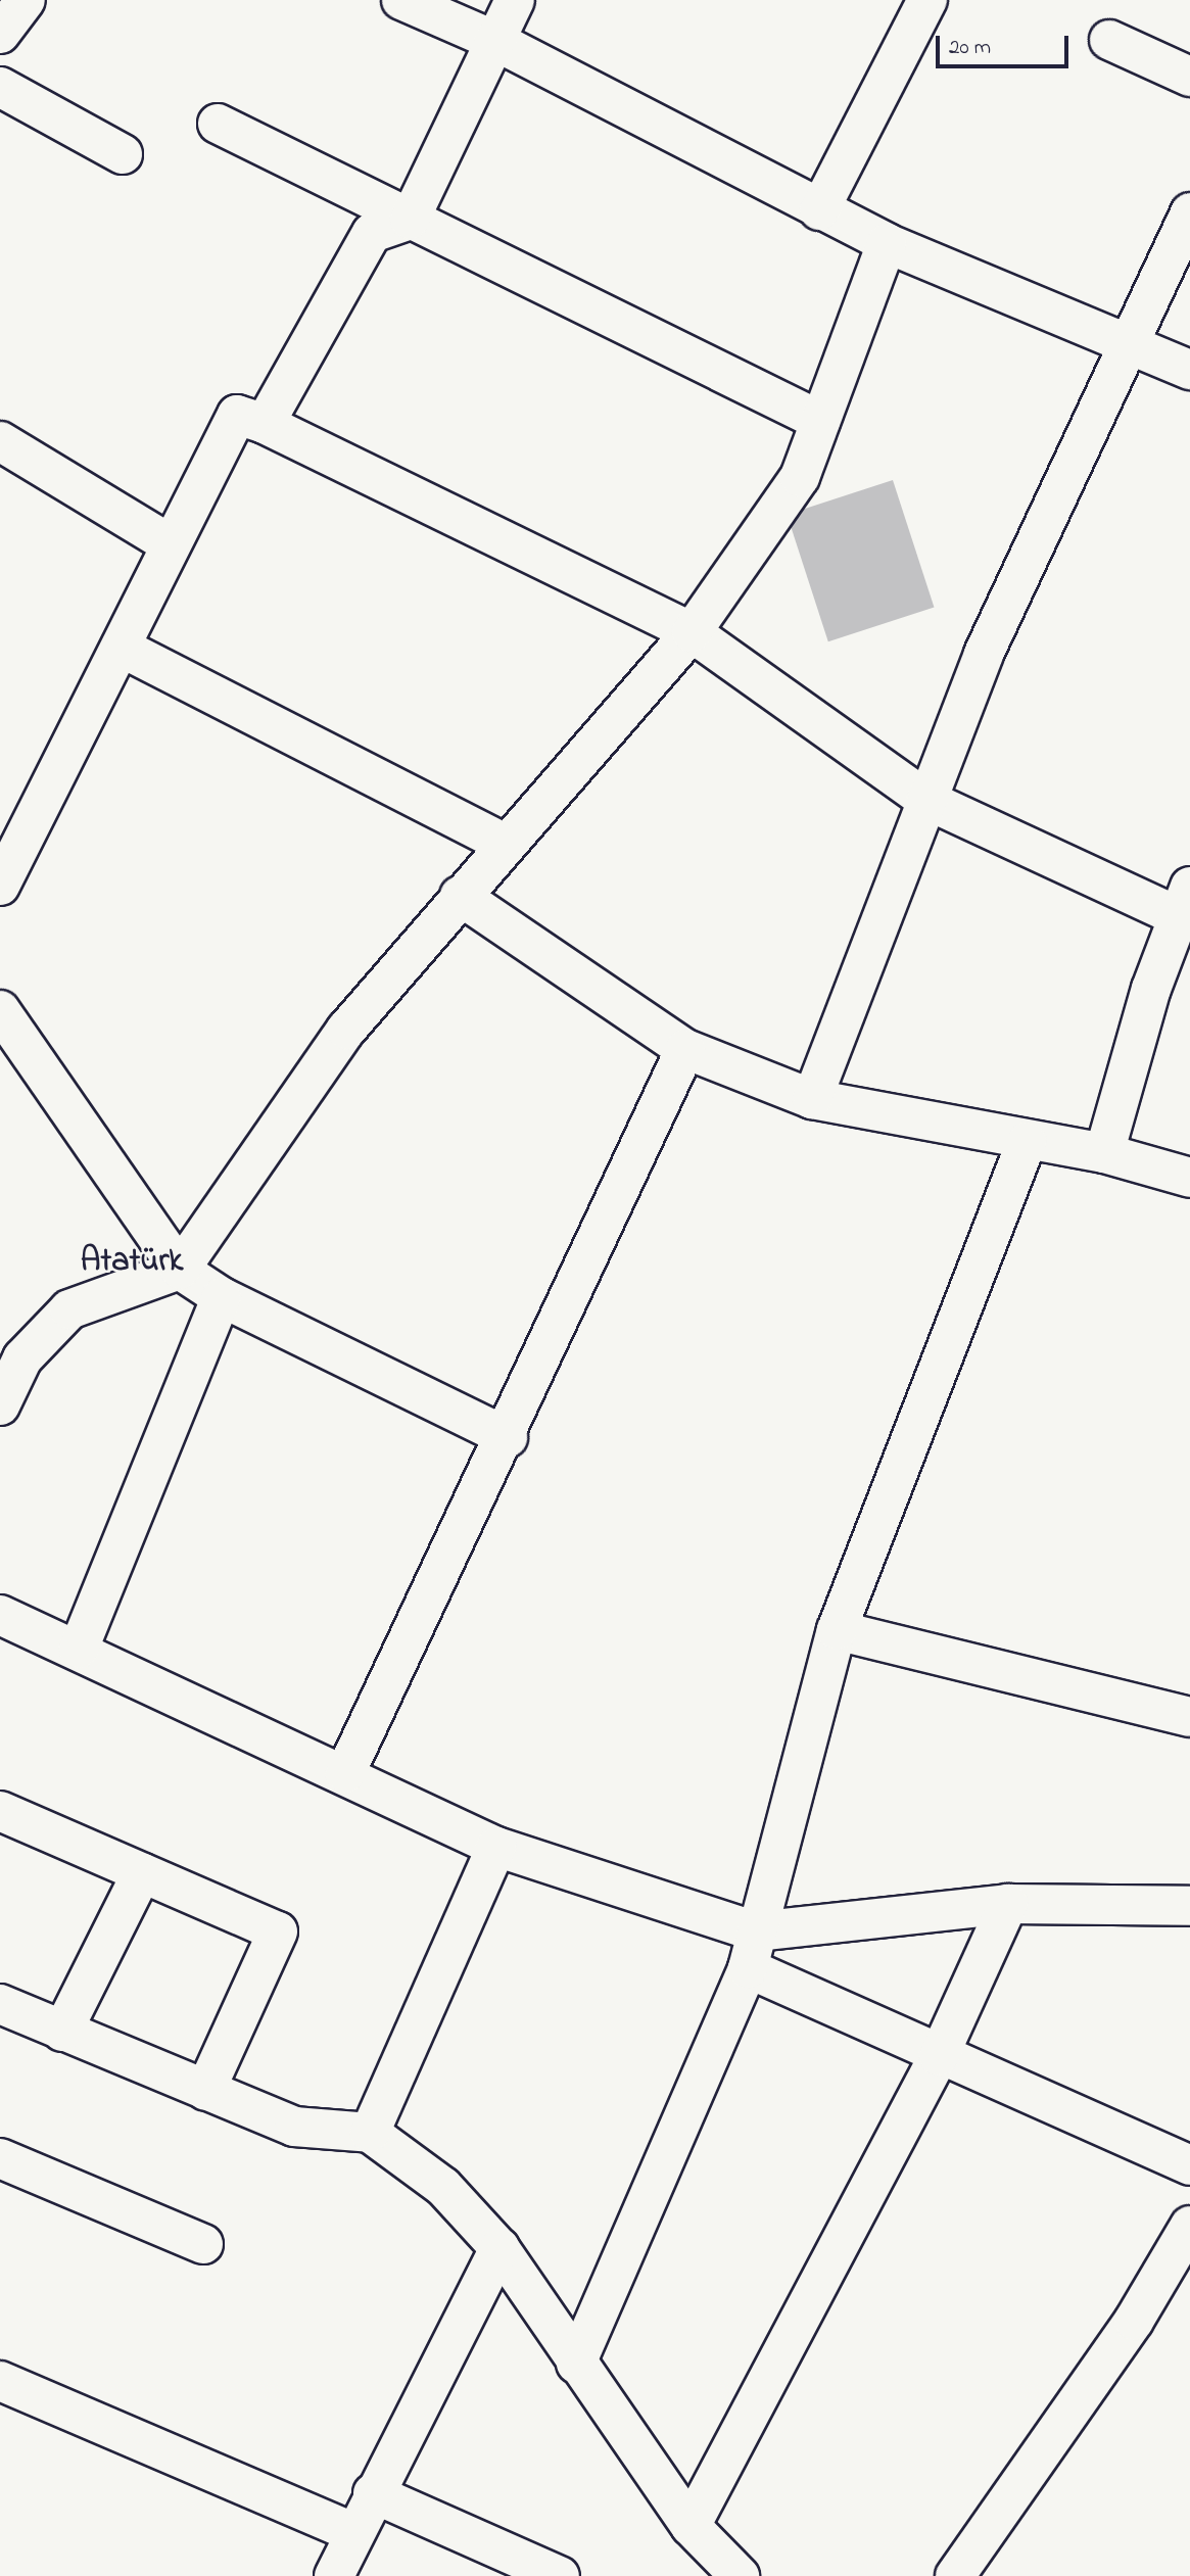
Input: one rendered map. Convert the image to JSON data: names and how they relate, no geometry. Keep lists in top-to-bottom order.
{
  "districts": ["Atatürk"],
  "scale_bar": "20 m"
}
